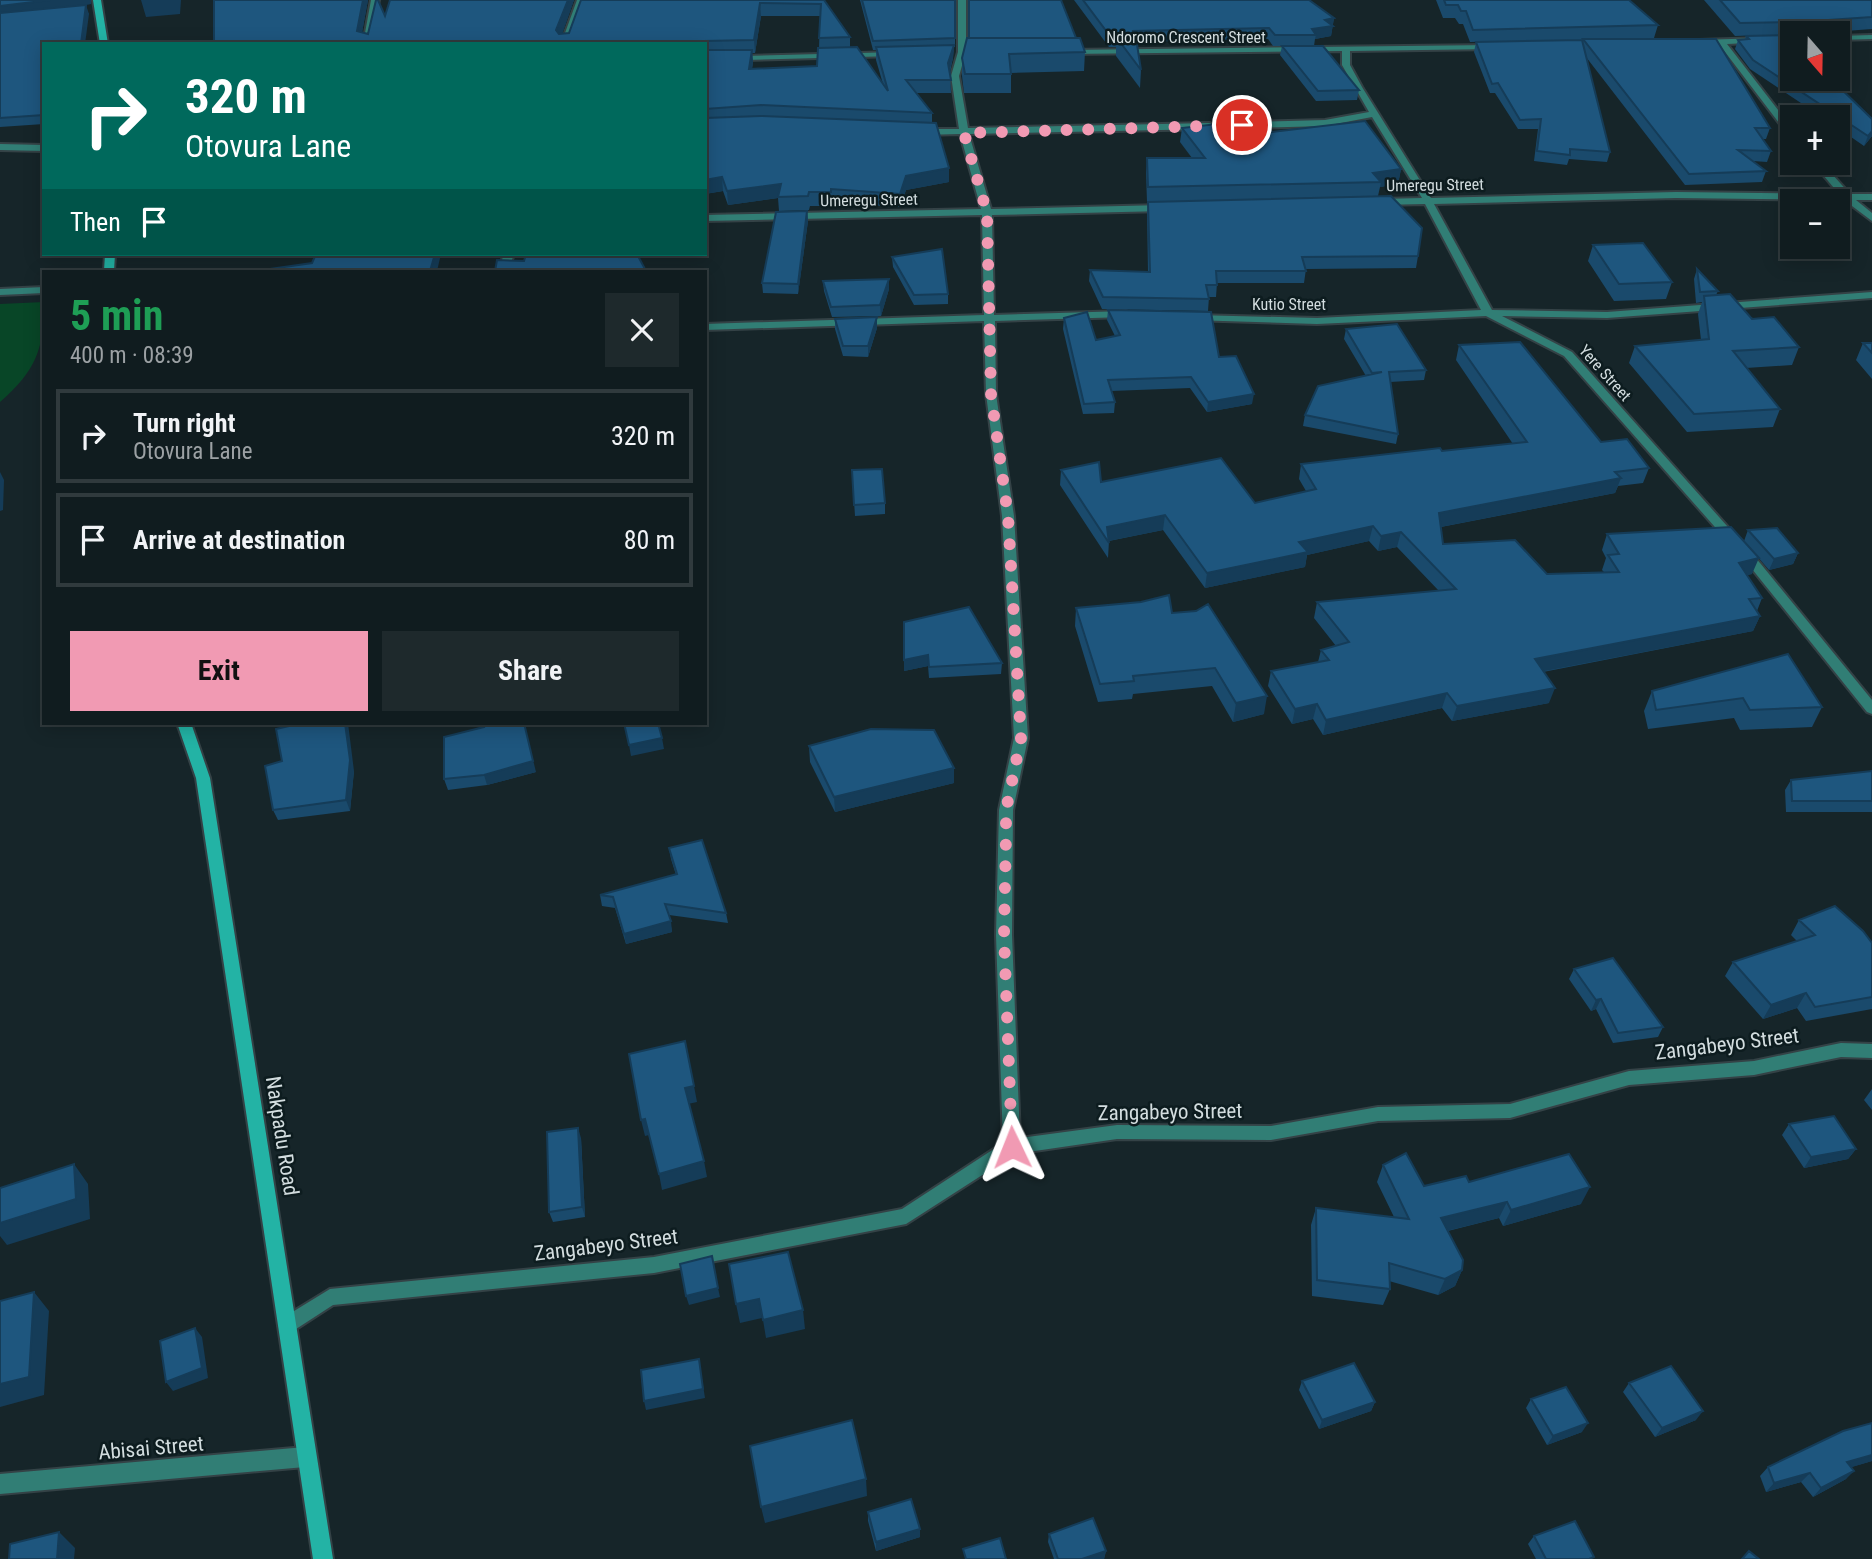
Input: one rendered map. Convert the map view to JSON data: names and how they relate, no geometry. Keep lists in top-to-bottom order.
{
  "streets": {
    "street": [
      "Ndoromo Crescent Street",
      "Umeregu Street",
      "Kutio Street",
      "Yere Street",
      "Zangabeyo Street",
      "Nakpadu Road",
      "Abisai Street"
    ]
  },
  "crossings": [
    ["Kutio Street", "Yere Street"],
    ["Zangabeyo Street", "Nakpadu Road"],
    ["Nakpadu Road", "Abisai Street"]
  ],
  "north": "bottom",
  "page": {
    "map_buttons": ["+", "−"],
    "turn": ["320 m", "Otovura Lane"],
    "then": "Then",
    "heading": ["5 min", "400 m · 08:39"],
    "list": [
      {
        "name": "Turn right",
        "note": "Otovura Lane",
        "value": "320 m"
      },
      {
        "name": "Arrive at destination",
        "value": "80 m"
      }
    ],
    "buttons": ["Exit", "Share"]
  }
}
